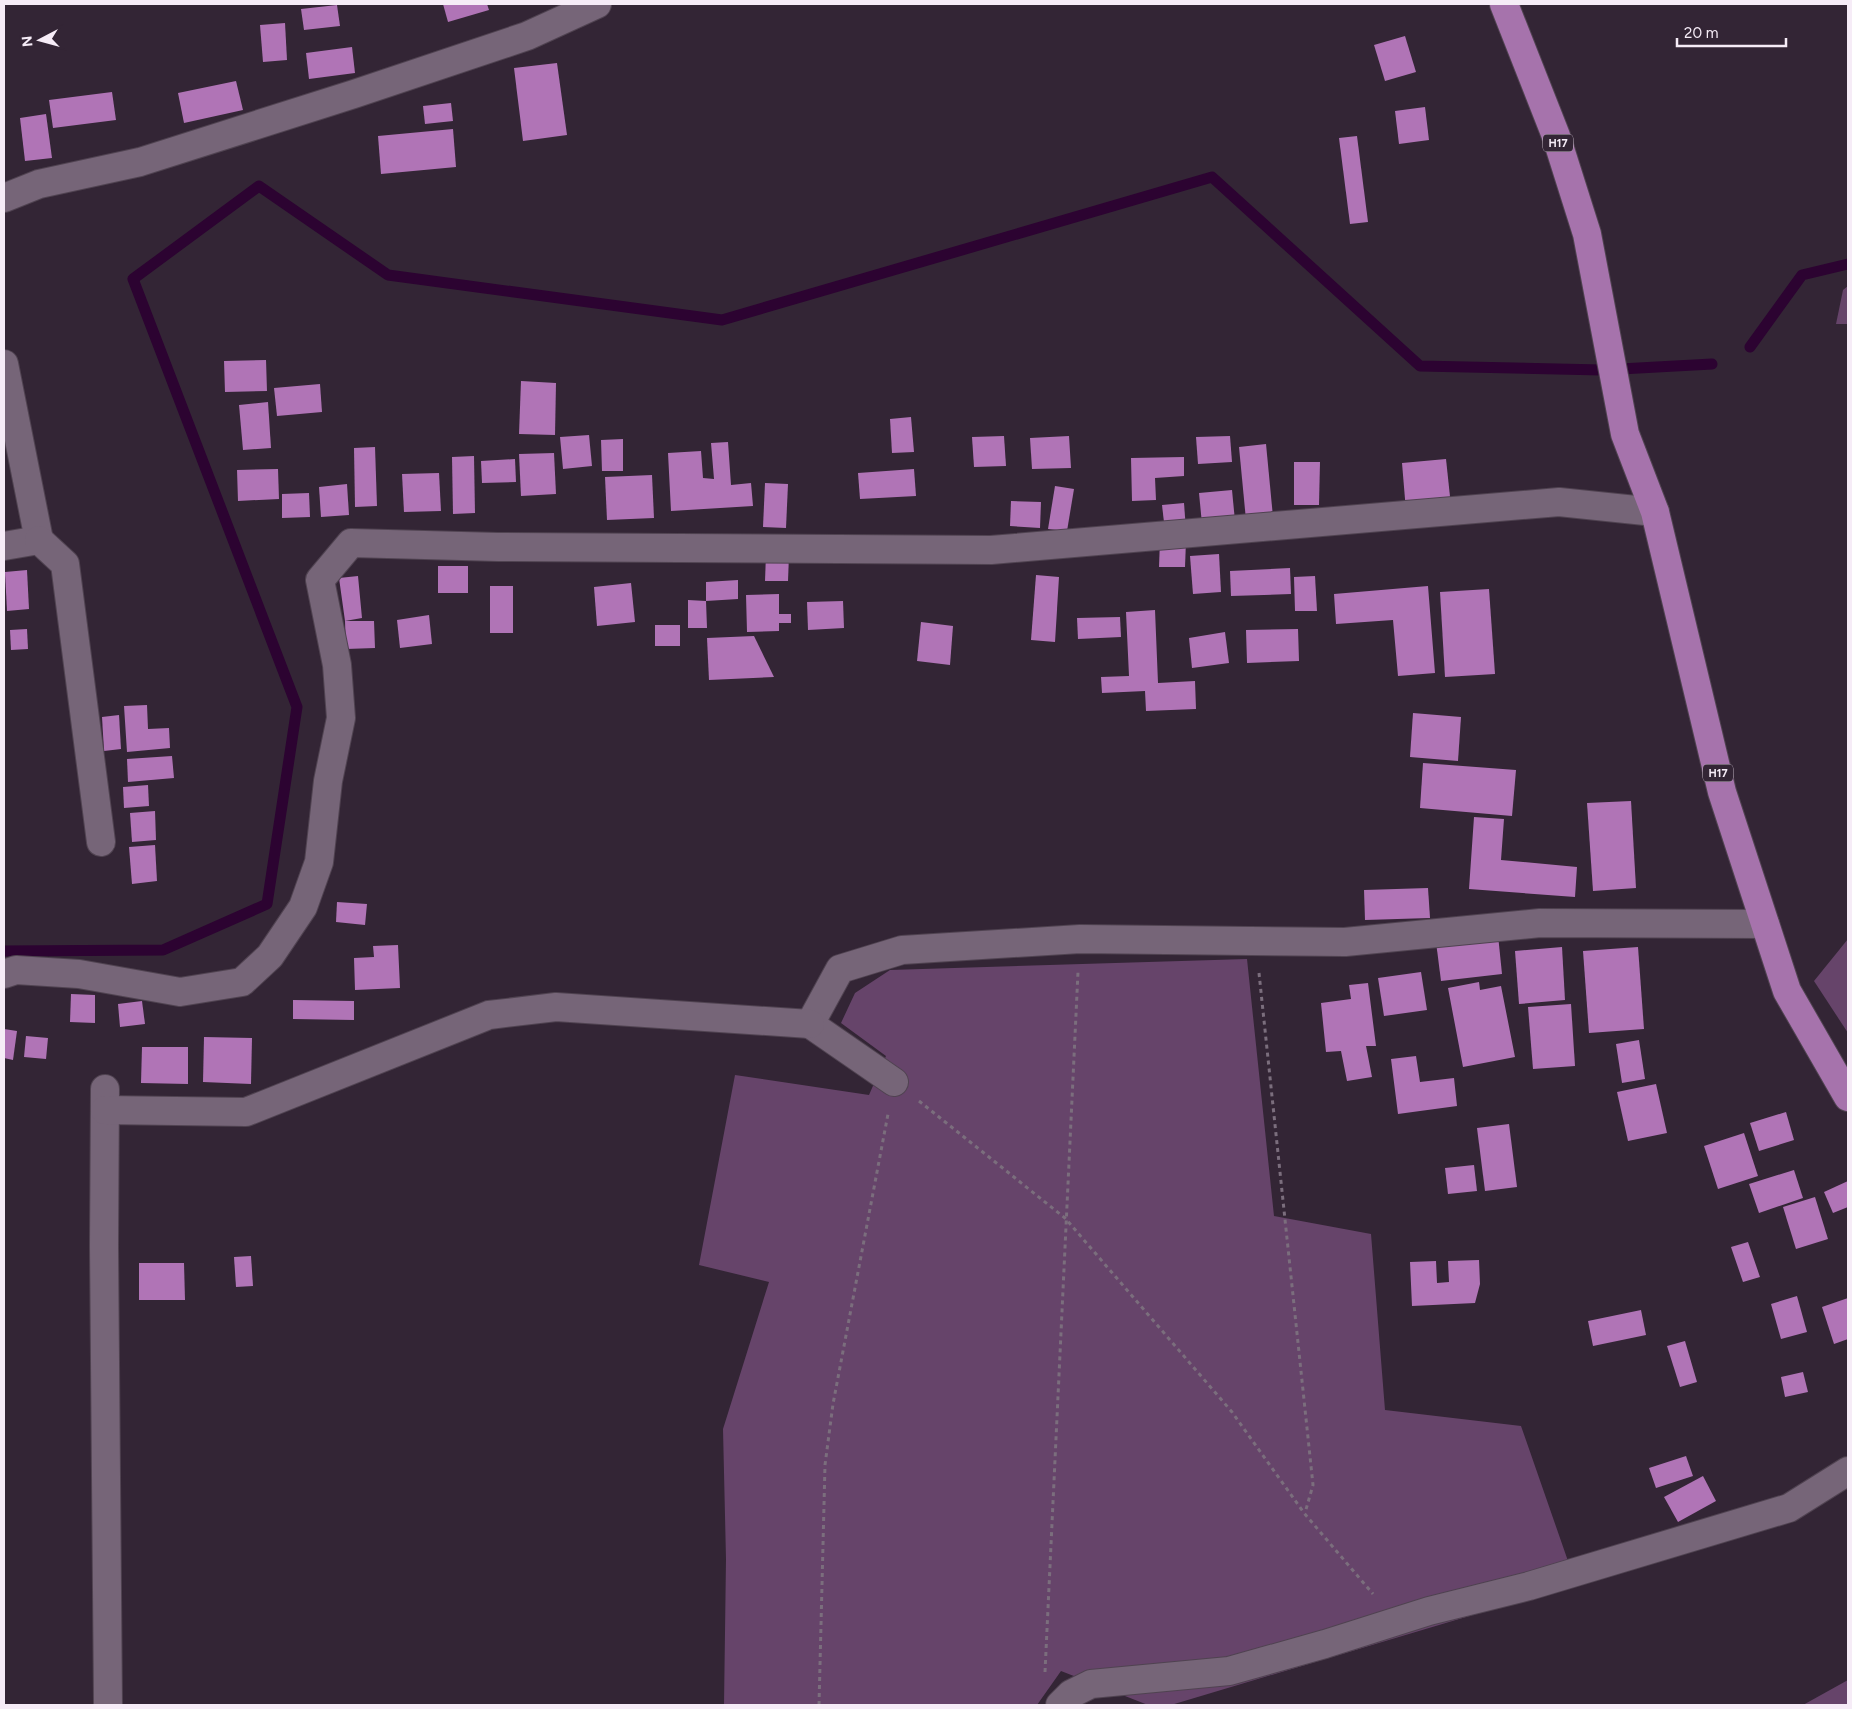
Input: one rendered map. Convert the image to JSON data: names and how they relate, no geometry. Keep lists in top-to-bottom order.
{
  "streets": {
    "main road": ["H17"]
  },
  "scale_bar": "20 m",
  "north": "left"
}
